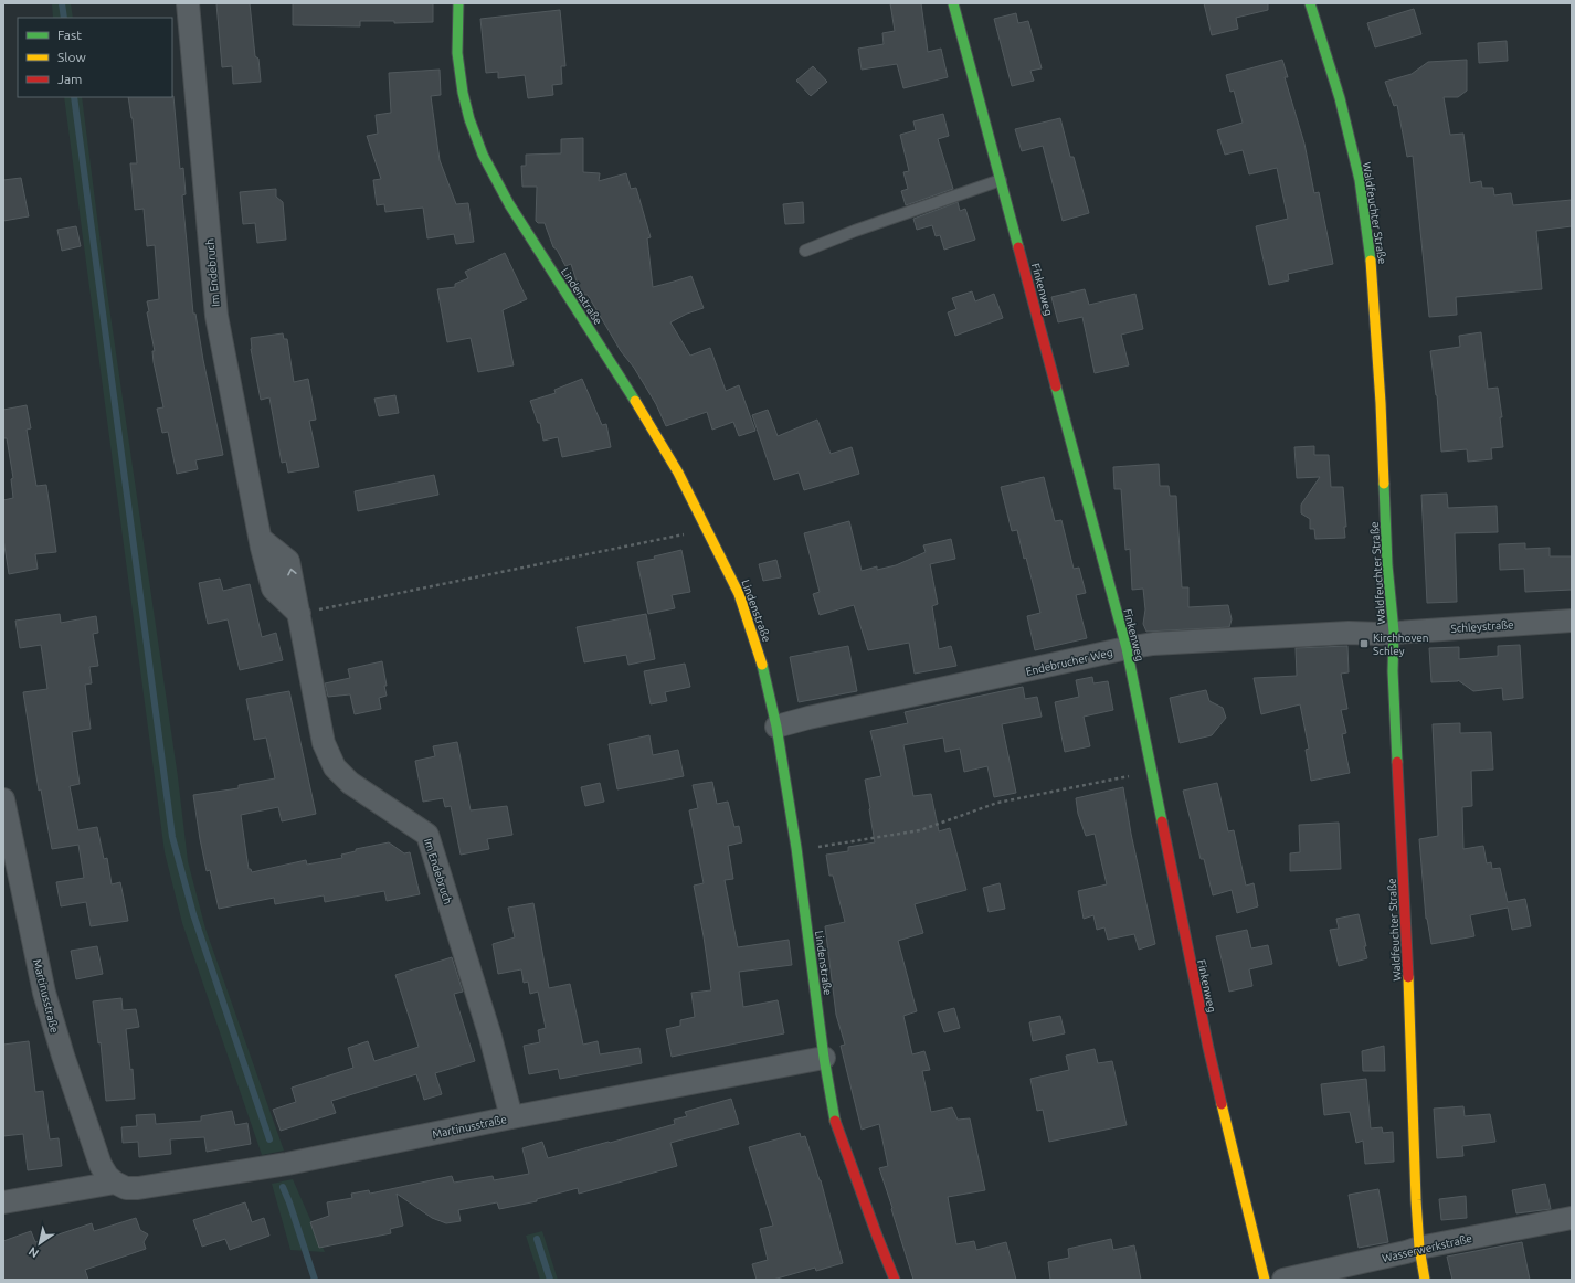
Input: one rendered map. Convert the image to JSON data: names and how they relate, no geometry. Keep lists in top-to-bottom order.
{
  "streets": {
    "street": [
      "Waldfeuchter Straße",
      "Im Endebruch",
      "Finkenweg",
      "Lindenstraße",
      "Schleystraße",
      "Endebrucher Weg",
      "Martinusstraße",
      "Wasserwerkstraße"
    ]
  },
  "crossings": [
    ["Waldfeuchter Straße", "Schleystraße"],
    ["Waldfeuchter Straße", "Endebrucher Weg"],
    ["Waldfeuchter Straße", "Wasserwerkstraße"],
    ["Im Endebruch", "Martinusstraße"],
    ["Finkenweg", "Endebrucher Weg"],
    ["Lindenstraße", "Endebrucher Weg"],
    ["Lindenstraße", "Martinusstraße"],
    ["Schleystraße", "Endebrucher Weg"]
  ],
  "places": {
    "transit": ["Kirchhoven Schley"]
  },
  "legend": ["Fast", "Slow", "Jam"],
  "north": "bottom left"
}
